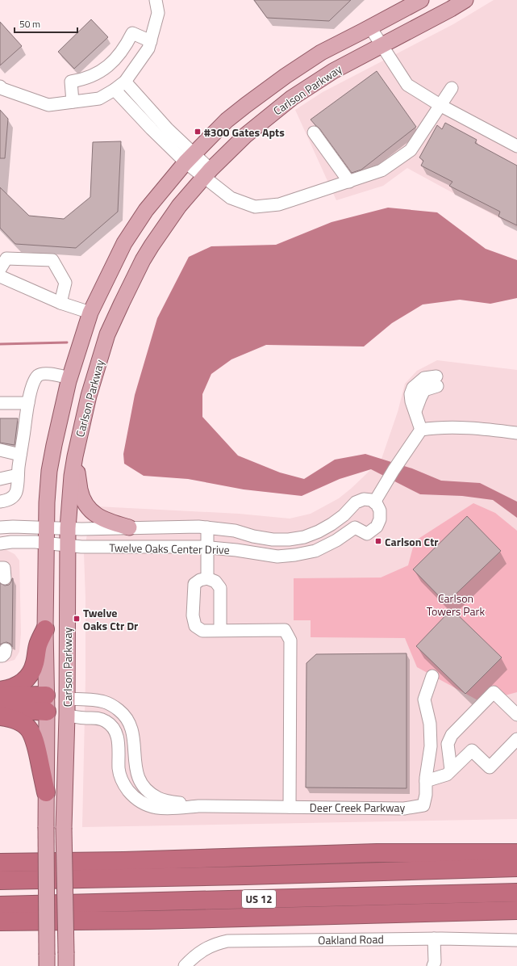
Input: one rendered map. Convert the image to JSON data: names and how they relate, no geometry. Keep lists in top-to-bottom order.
{
  "streets": {
    "highway": ["US 12"],
    "main road": ["Carlson Parkway", "Deer Creek Parkway"],
    "street": ["Twelve Oaks Center Drive", "Oakland Road"]
  },
  "crossings": [
    ["Carlson Parkway", "Twelve Oaks Center Drive"],
    ["Carlson Parkway", "Deer Creek Parkway"]
  ],
  "parks": ["Carlson Towers Park"],
  "places": {
    "transit": ["#300 Gates Apts", "Carlson Ctr", "Twelve Oaks Ctr Dr"]
  },
  "scale_bar": "50 m"
}
